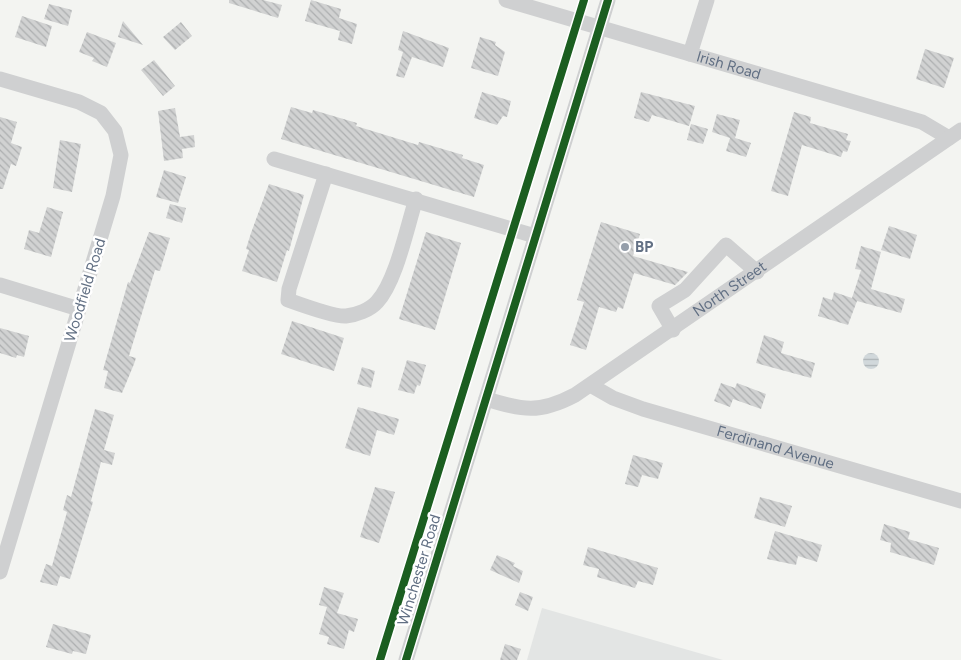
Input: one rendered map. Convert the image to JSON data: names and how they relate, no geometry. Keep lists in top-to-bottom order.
{
  "streets": {
    "street": [
      "Irish Road",
      "Woodfield Road",
      "North Street",
      "Ferdinand Avenue",
      "Winchester Road"
    ]
  },
  "crossings": [
    ["Irish Road", "North Street"],
    ["Irish Road", "Winchester Road"],
    ["North Street", "Ferdinand Avenue"],
    ["North Street", "Winchester Road"]
  ],
  "places": ["BP"]
}
